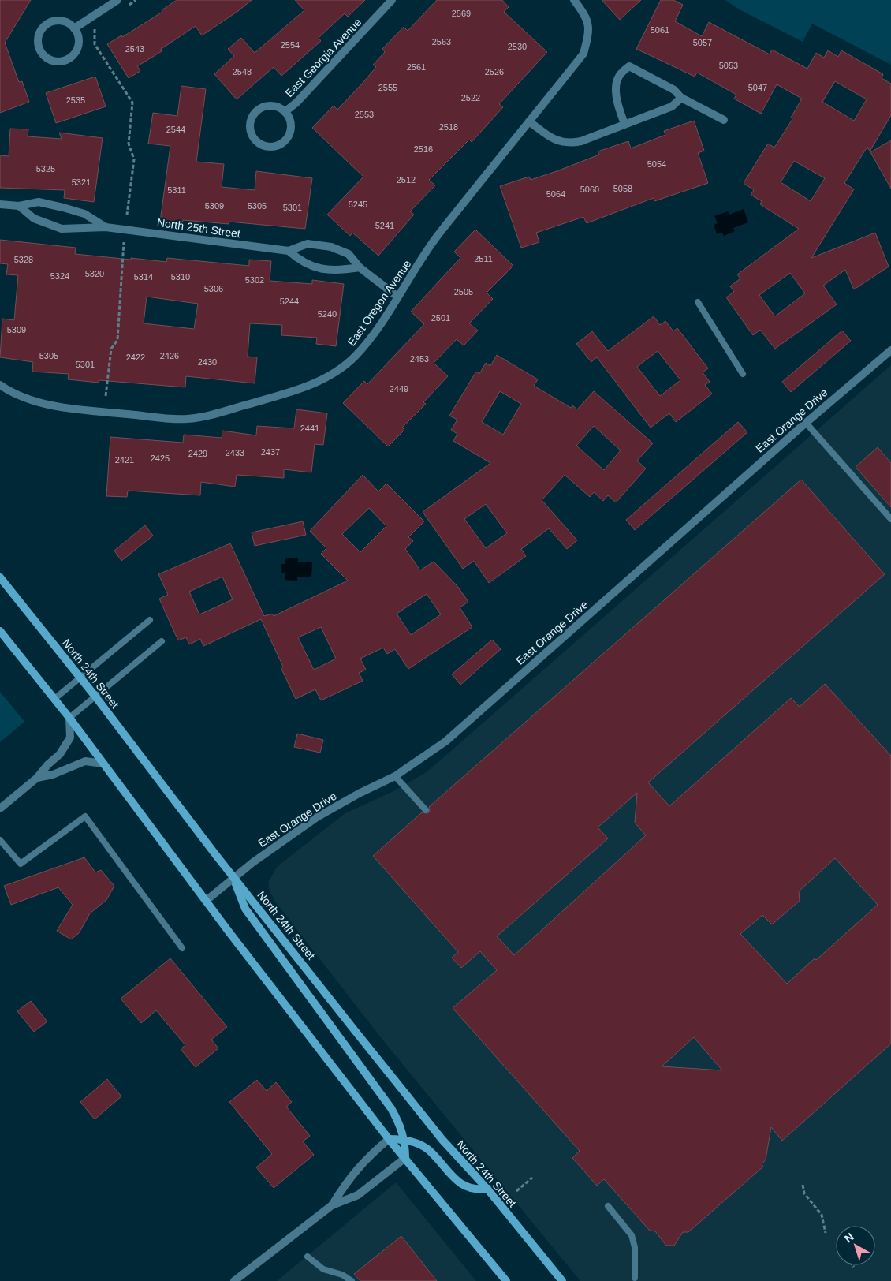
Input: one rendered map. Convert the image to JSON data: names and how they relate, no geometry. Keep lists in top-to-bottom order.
{
  "streets": {
    "main road": ["North 24th Street"],
    "street": [
      "East Georgia Avenue",
      "North 25th Street",
      "East Oregon Avenue",
      "East Orange Drive"
    ]
  },
  "crossings": [
    ["North 25th Street", "East Oregon Avenue"],
    ["East Orange Drive", "North 24th Street"]
  ],
  "house_numbers": [
    "2569",
    "5061",
    "2563",
    "5057",
    "2554",
    "2530",
    "2543",
    "5053",
    "2561",
    "2548",
    "2526",
    "2555",
    "5047",
    "2522",
    "2535",
    "2553",
    "2518",
    "2544",
    "2516",
    "5054",
    "5325",
    "2512",
    "5321",
    "5058",
    "5060",
    "5311",
    "5064",
    "5245",
    "5309",
    "5305",
    "5301",
    "5241",
    "2511",
    "5328",
    "5320",
    "5324",
    "5314",
    "5310",
    "5302",
    "5306",
    "2505",
    "5244",
    "5240",
    "2501",
    "5309",
    "5305",
    "2426",
    "2422",
    "2453",
    "2430",
    "5301",
    "2449",
    "2441",
    "2437",
    "2433",
    "2429",
    "2425",
    "2421"
  ],
  "north": "top left"
}
